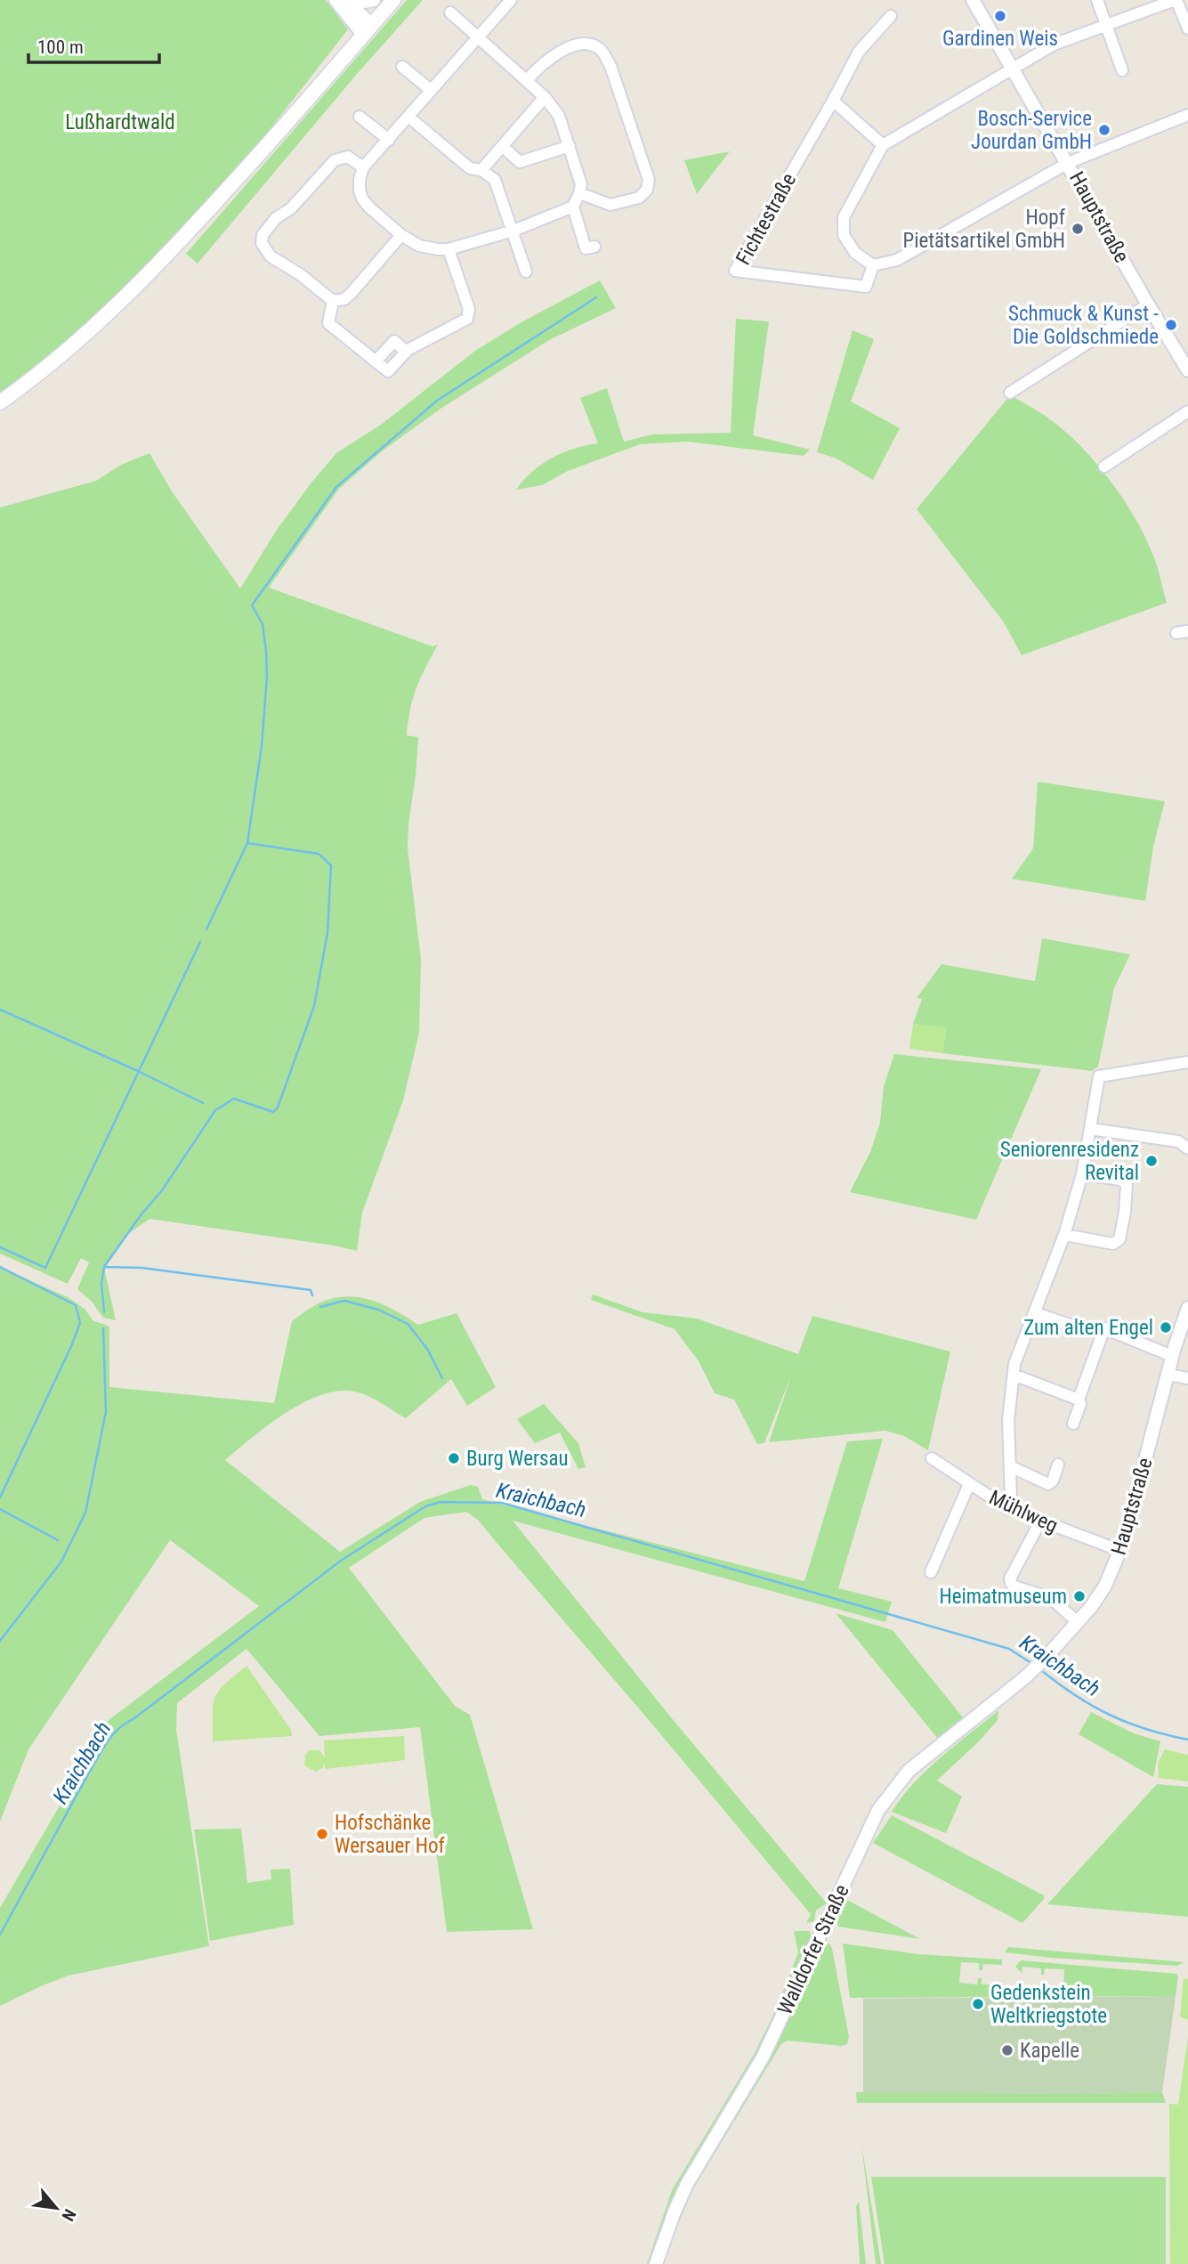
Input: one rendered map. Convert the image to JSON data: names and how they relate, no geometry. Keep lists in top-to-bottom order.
{
  "streets": {
    "street": [
      "Hauptstraße",
      "Fichtestraße",
      "Mühlweg",
      "Walldorfer Straße"
    ]
  },
  "crossings": [
    ["Hauptstraße", "Mühlweg"],
    ["Hauptstraße", "Walldorfer Straße"]
  ],
  "water": ["Kraichbach"],
  "parks": ["Lußhardtwald"],
  "places": [
    "Gardinen Weis",
    "Bosch-Service Jourdan GmbH",
    "Hopf Pietätsartikel GmbH",
    "Schmuck & Kunst - Die Goldschmiede",
    "Seniorenresidenz Revital",
    "Zum alten Engel",
    "Burg Wersau",
    "Heimatmuseum",
    "Hofschänke Wersauer Hof",
    "Gedenkstein Weltkriegstote",
    "Kapelle"
  ],
  "scale_bar": "100 m",
  "north": "bottom right"
}
